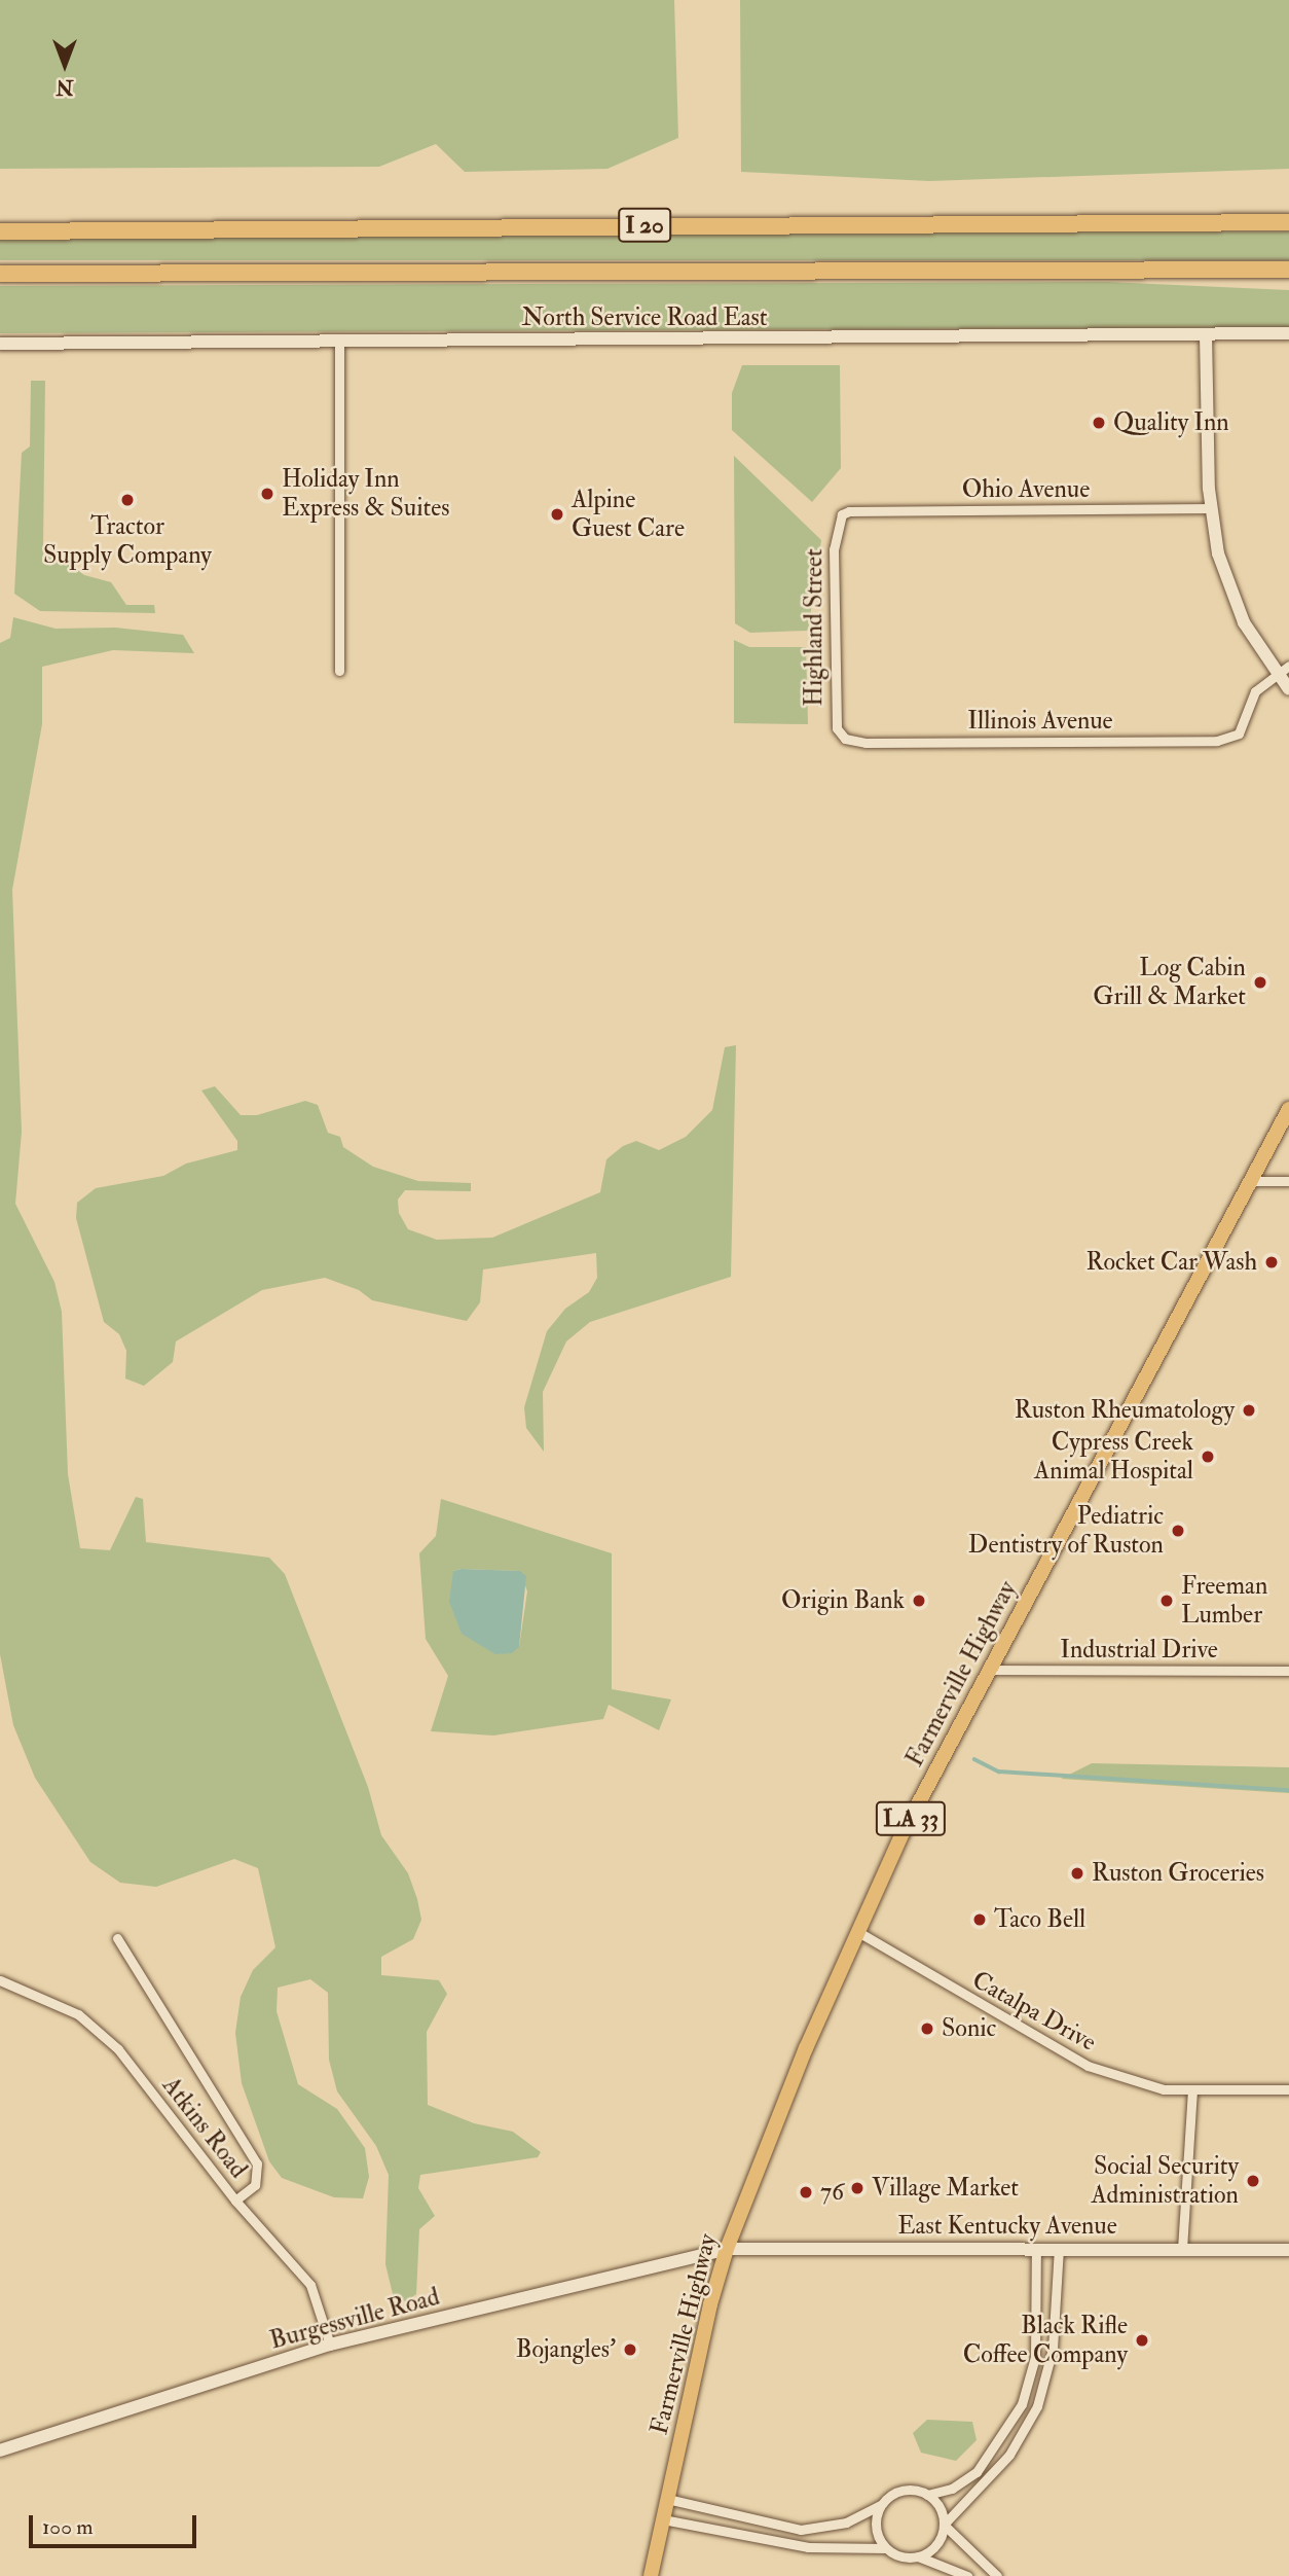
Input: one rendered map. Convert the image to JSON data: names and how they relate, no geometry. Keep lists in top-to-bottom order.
{
  "streets": {
    "highway": ["I 20"],
    "main road": ["Farmerville Highway", "LA 33"],
    "street": [
      "North Service Road East",
      "Ohio Avenue",
      "Highland Street",
      "Illinois Avenue",
      "Industrial Drive",
      "Catalpa Drive",
      "Atkins Road",
      "East Kentucky Avenue",
      "Burgessville Road"
    ]
  },
  "crossings": [
    ["Ohio Avenue", "Highland Street"],
    ["Highland Street", "Illinois Avenue"],
    ["Industrial Drive", "Farmerville Highway"],
    ["Farmerville Highway", "Catalpa Drive"],
    ["Farmerville Highway", "East Kentucky Avenue"],
    ["Farmerville Highway", "Burgessville Road"],
    ["Atkins Road", "Burgessville Road"],
    ["East Kentucky Avenue", "Burgessville Road"]
  ],
  "places": [
    "Quality Inn",
    "Holiday Inn Express & Suites",
    "Tractor Supply Company",
    "Alpine Guest Care",
    "Log Cabin Grill & Market",
    "Rocket Car Wash",
    "Ruston Rheumatology",
    "Cypress Creek Animal Hospital",
    "Pediatric Dentistry of Ruston",
    "Origin Bank",
    "Freeman Lumber",
    "Ruston Groceries",
    "Taco Bell",
    "Sonic",
    "Social Security Administration",
    "Village Market",
    "76",
    "Black Rifle Coffee Company",
    "Bojangles'"
  ],
  "scale_bar": "100 m",
  "north": "bottom"
}
